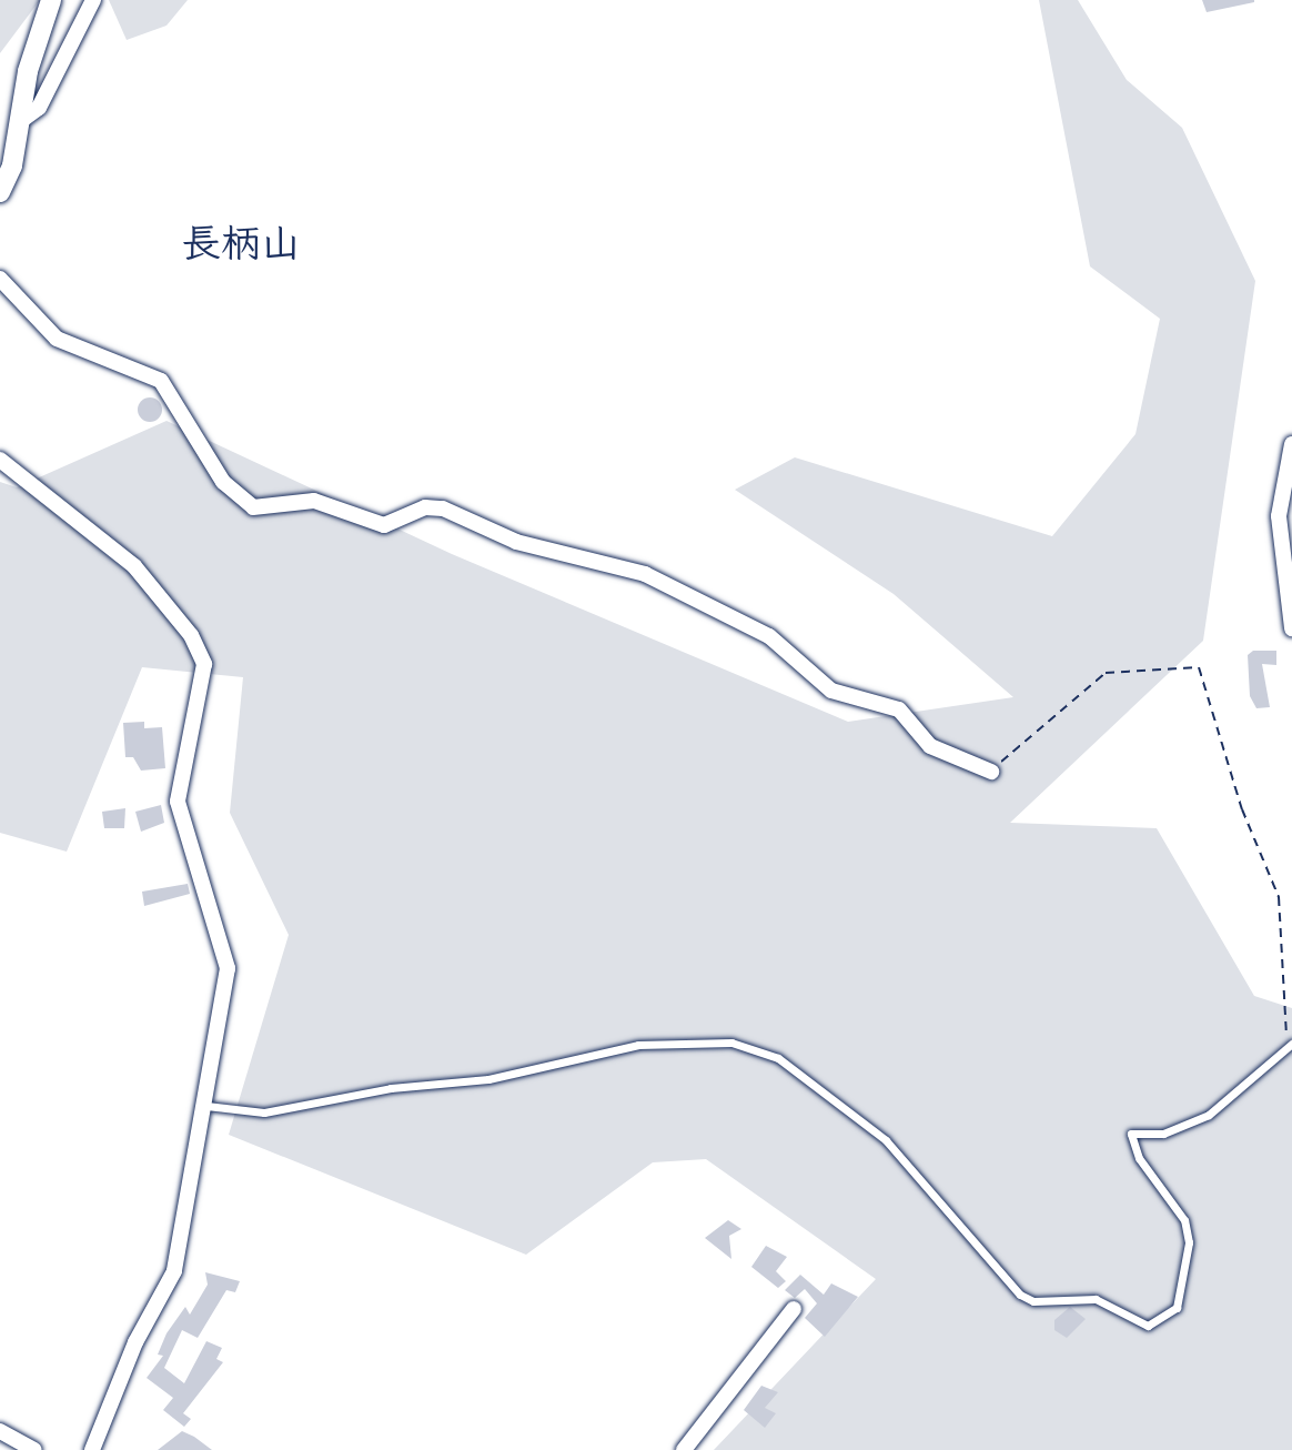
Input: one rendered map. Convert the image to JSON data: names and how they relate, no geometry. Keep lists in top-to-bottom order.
{
  "districts": ["長柄山"]
}
